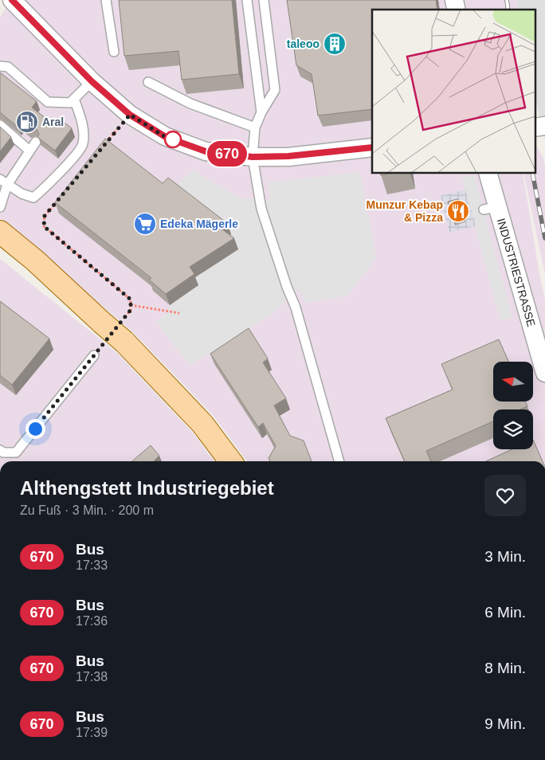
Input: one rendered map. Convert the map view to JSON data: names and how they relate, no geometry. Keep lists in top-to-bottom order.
{
  "streets": {
    "street": ["INDUSTRIESTRASSE"]
  },
  "places": {
    "building": ["taleoo"],
    "fuel station": ["Aral"],
    "restaurant": ["Munzur Kebap & Pizza"],
    "supermarket": ["Edeka Mägerle"]
  },
  "lines": ["bus line 670"],
  "north": "left",
  "page": {
    "on_map": "670",
    "heading": ["Althengstett Industriegebiet", "Zu Fuß · 3 Min. · 200 m"],
    "list": [
      {
        "mark": "670",
        "name": "Bus",
        "note": "17:33",
        "value": "3 Min."
      },
      {
        "mark": "670",
        "name": "Bus",
        "note": "17:36",
        "value": "6 Min."
      },
      {
        "mark": "670",
        "name": "Bus",
        "note": "17:38",
        "value": "8 Min."
      },
      {
        "mark": "670",
        "name": "Bus",
        "note": "17:39",
        "value": "9 Min."
      }
    ]
  }
}
